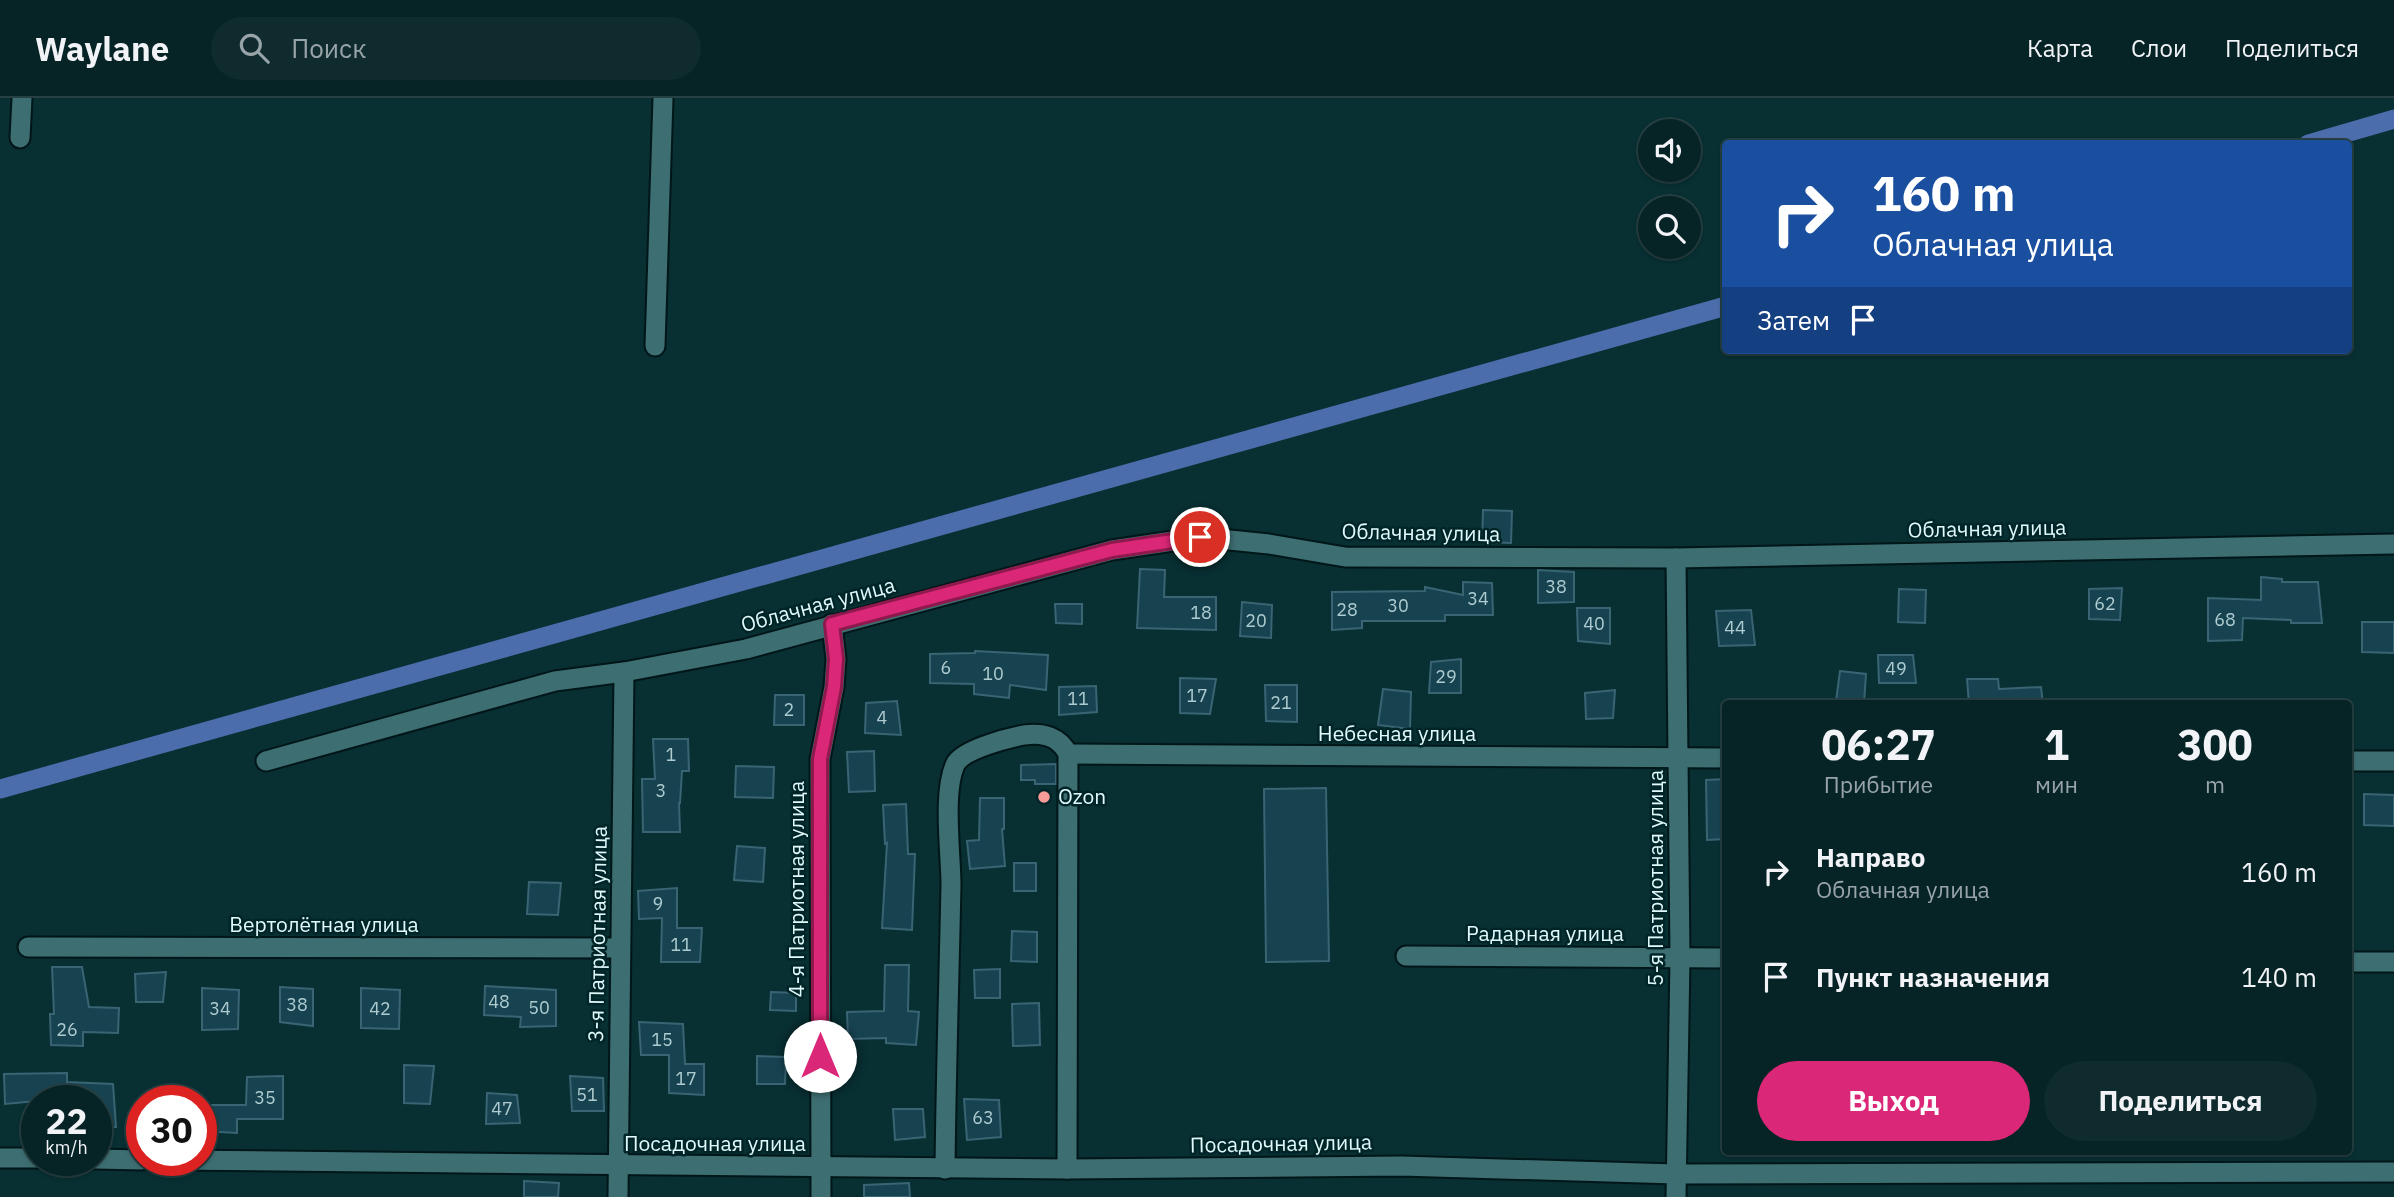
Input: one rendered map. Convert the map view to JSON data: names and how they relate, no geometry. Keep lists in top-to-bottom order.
{
  "streets": {
    "street": [
      "Облачная улица",
      "Небесная улица",
      "5-я Патриотная улица",
      "4-я Патриотная улица",
      "Вертолётная улица",
      "3-я Патриотная улица",
      "Радарная улица",
      "Посадочная улица"
    ]
  },
  "crossings": [
    ["Облачная улица", "5-я Патриотная улица"],
    ["Облачная улица", "4-я Патриотная улица"],
    ["Облачная улица", "3-я Патриотная улица"],
    ["Небесная улица", "5-я Патриотная улица"],
    ["5-я Патриотная улица", "Радарная улица"],
    ["5-я Патриотная улица", "Посадочная улица"],
    ["4-я Патриотная улица", "Посадочная улица"],
    ["Вертолётная улица", "3-я Патриотная улица"],
    ["3-я Патриотная улица", "Посадочная улица"]
  ],
  "places": ["Ozon"],
  "house_numbers": [
    "38",
    "34",
    "62",
    "30",
    "28",
    "18",
    "68",
    "20",
    "40",
    "44",
    "6",
    "49",
    "10",
    "29",
    "17",
    "11",
    "21",
    "2",
    "4",
    "1",
    "3",
    "9",
    "11",
    "48",
    "38",
    "50",
    "34",
    "42",
    "26",
    "15",
    "17",
    "51",
    "35",
    "47",
    "63"
  ],
  "page": {
    "header": "Waylane",
    "search": "Поиск",
    "nav": ["Карта", "Слои", "Поделиться"],
    "turn": ["160 m", "Облачная улица"],
    "then": "Затем",
    "eta": [
      "06:27",
      "Прибытие",
      "1",
      "мин",
      "300",
      "m"
    ],
    "list": [
      {
        "name": "Направо",
        "note": "Облачная улица",
        "value": "160 m"
      },
      {
        "name": "Пункт назначения",
        "value": "140 m"
      }
    ],
    "buttons": ["Выход", "Поделиться"],
    "speed": "22 km/h",
    "limit": "30"
  }
}
